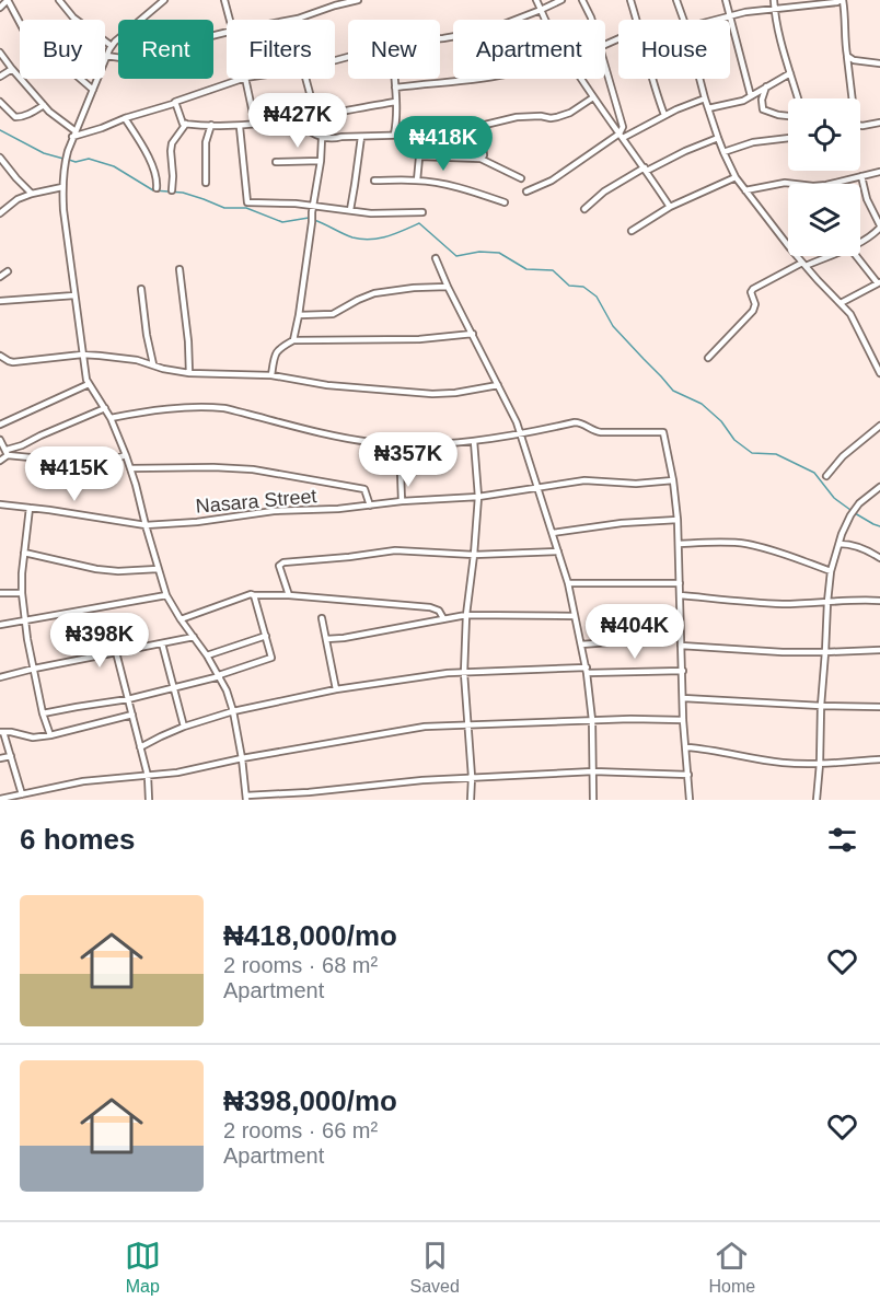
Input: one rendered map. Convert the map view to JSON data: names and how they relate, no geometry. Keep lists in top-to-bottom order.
{
  "streets": {
    "street": ["Nasara Street"]
  },
  "page": {
    "chip": [
      "Buy",
      "Rent",
      "Filters",
      "New",
      "Apartment",
      "House"
    ],
    "price": [
      "₦427K",
      "₦418K",
      "₦357K",
      "₦415K",
      "₦404K",
      "₦398K"
    ],
    "heading": "6 homes",
    "list": [
      {
        "name": "₦418,000/mo",
        "note": "2 rooms · 68 m² · Apartment"
      },
      {
        "name": "₦398,000/mo",
        "note": "2 rooms · 66 m² · Apartment"
      }
    ],
    "tabs": ["Map", "Saved", "Home"]
  }
}
